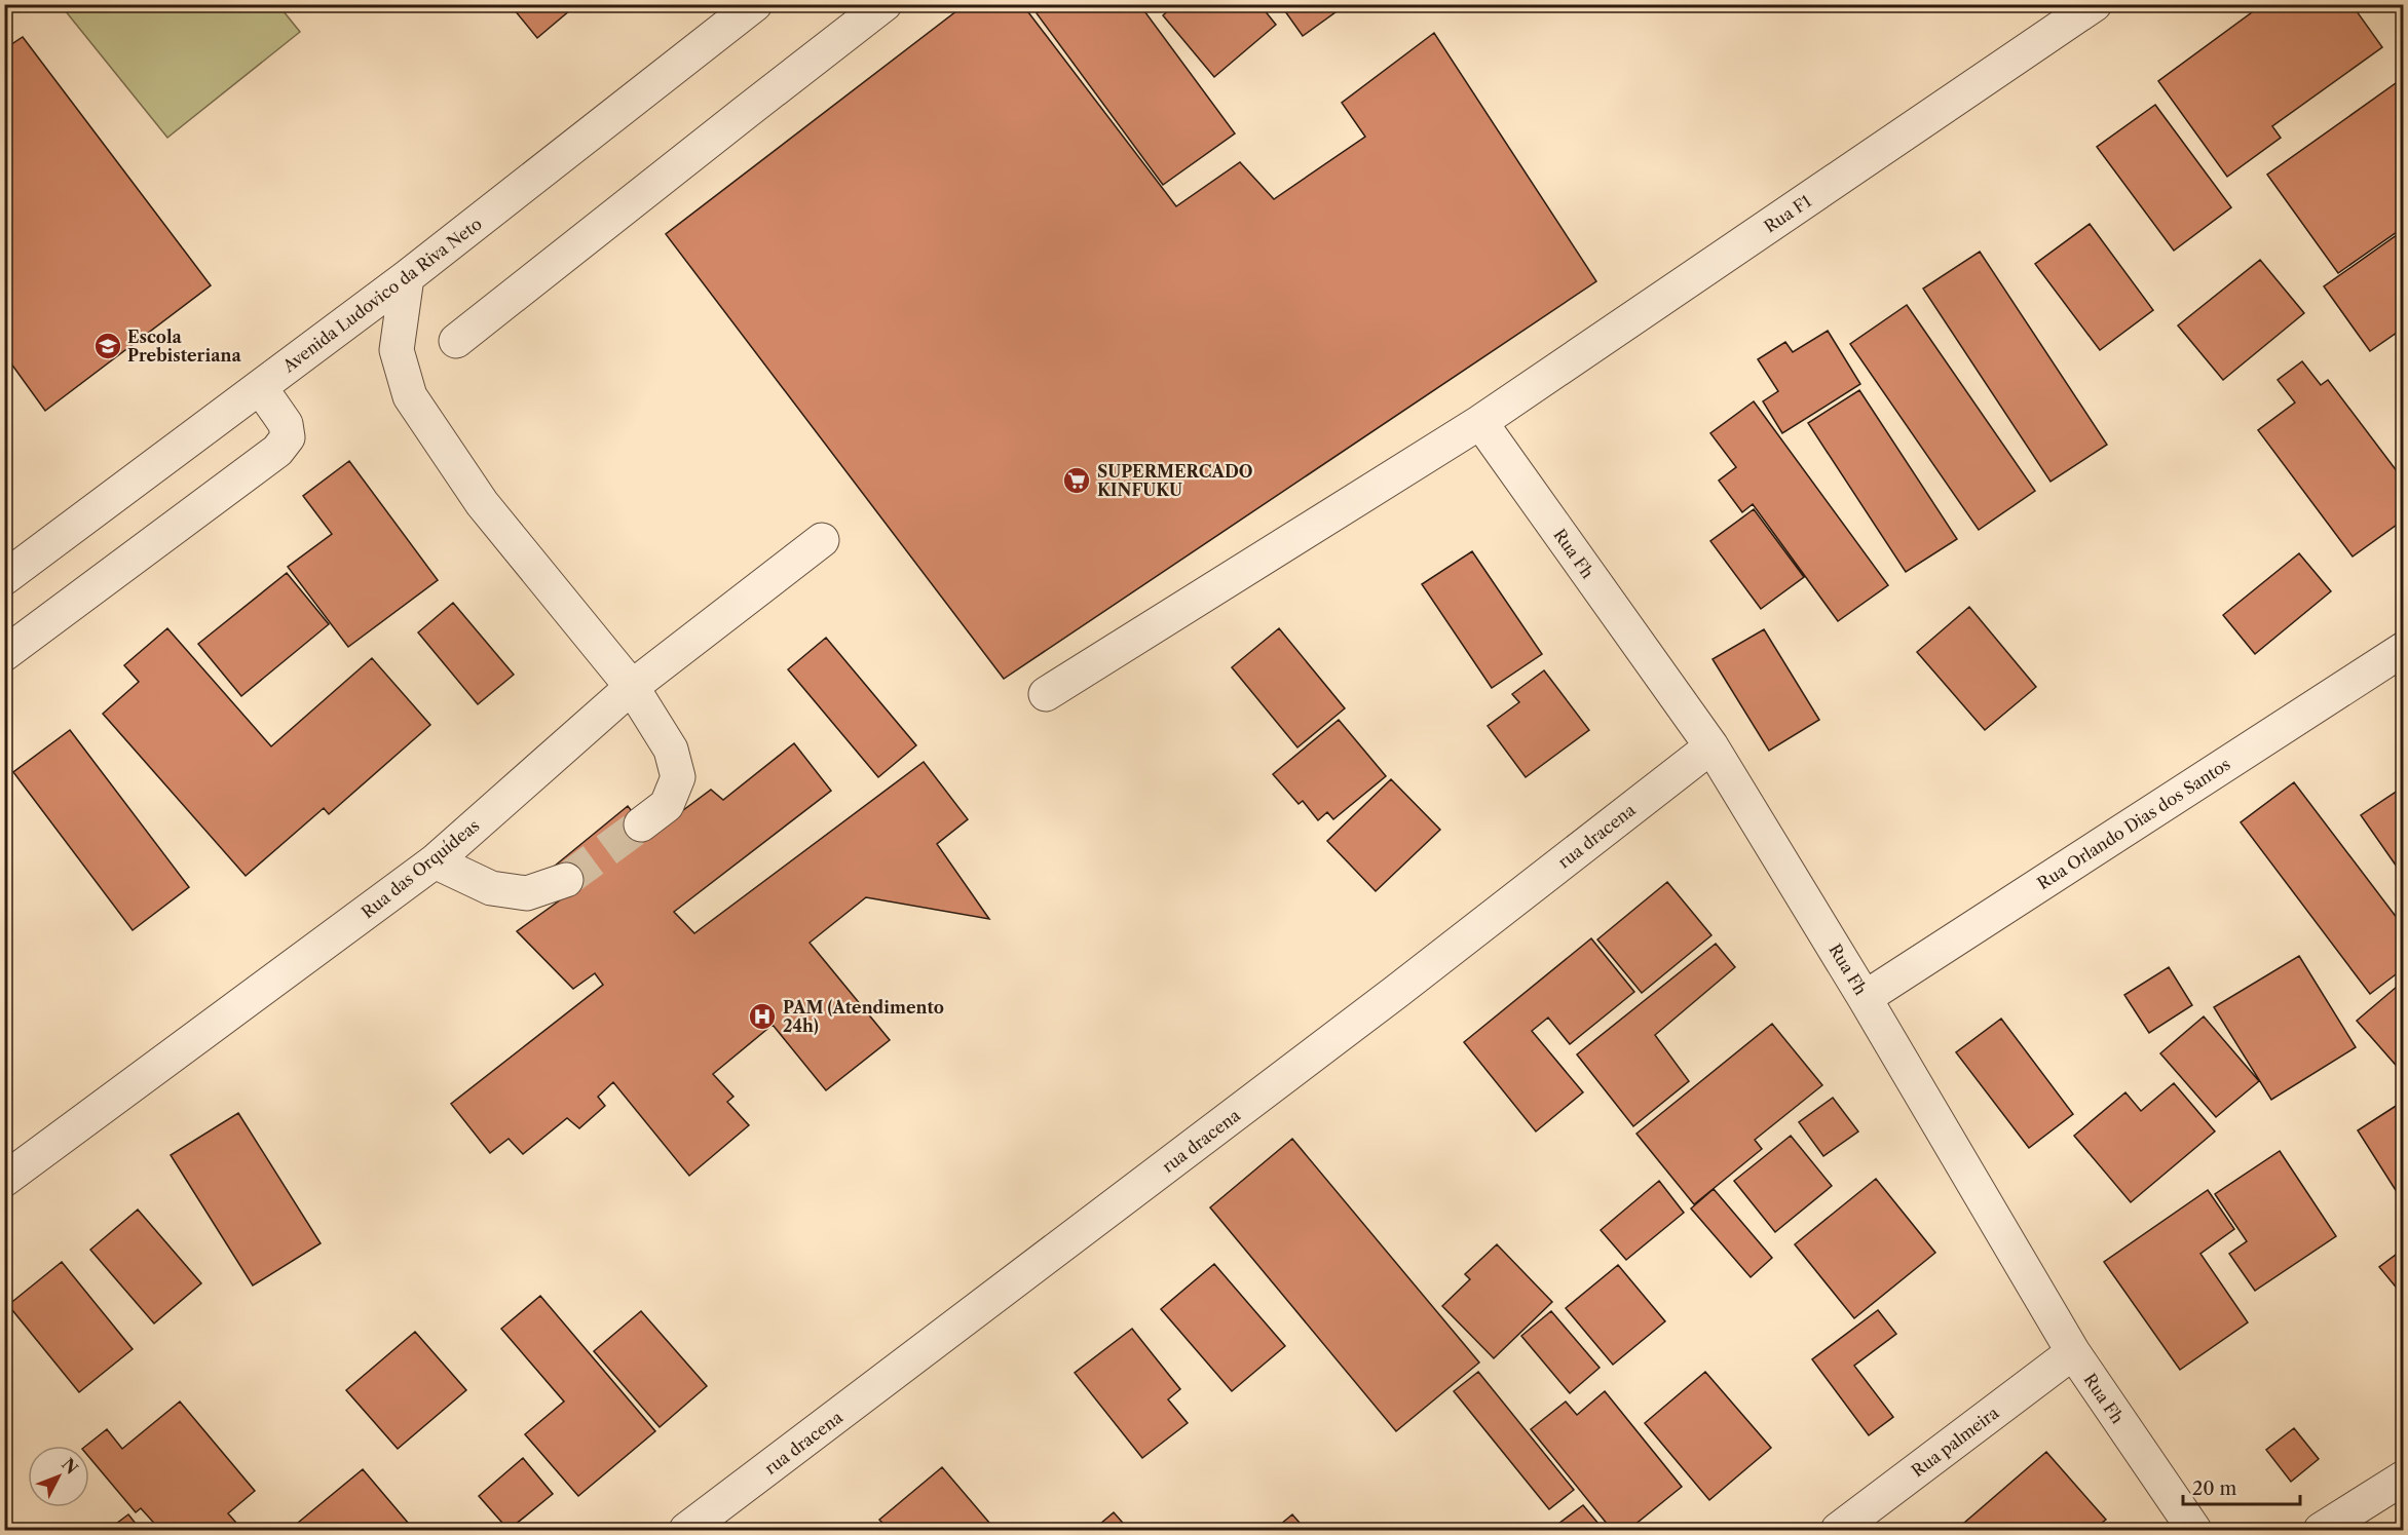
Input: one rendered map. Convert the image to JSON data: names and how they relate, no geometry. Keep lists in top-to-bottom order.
{
  "streets": {
    "street": [
      "Rua F1",
      "Avenida Ludovico da Riva Neto",
      "Rua Fh",
      "Rua Orlando Dias dos Santos",
      "rua dracena",
      "Rua das Orquídeas",
      "Rua palmeira"
    ]
  },
  "crossings": [
    ["Rua F1", "Rua Fh"],
    ["Rua Fh", "Rua Orlando Dias dos Santos"],
    ["Rua Fh", "rua dracena"],
    ["Rua Fh", "Rua palmeira"]
  ],
  "places": {
    "school or university": ["Escola Prebisteriana"],
    "supermarket": ["SUPERMERCADO KINFUKU"],
    "hospital": ["PAM (Atendimento 24h)"]
  },
  "scale_bar": "20 m",
  "north": "top right"
}
